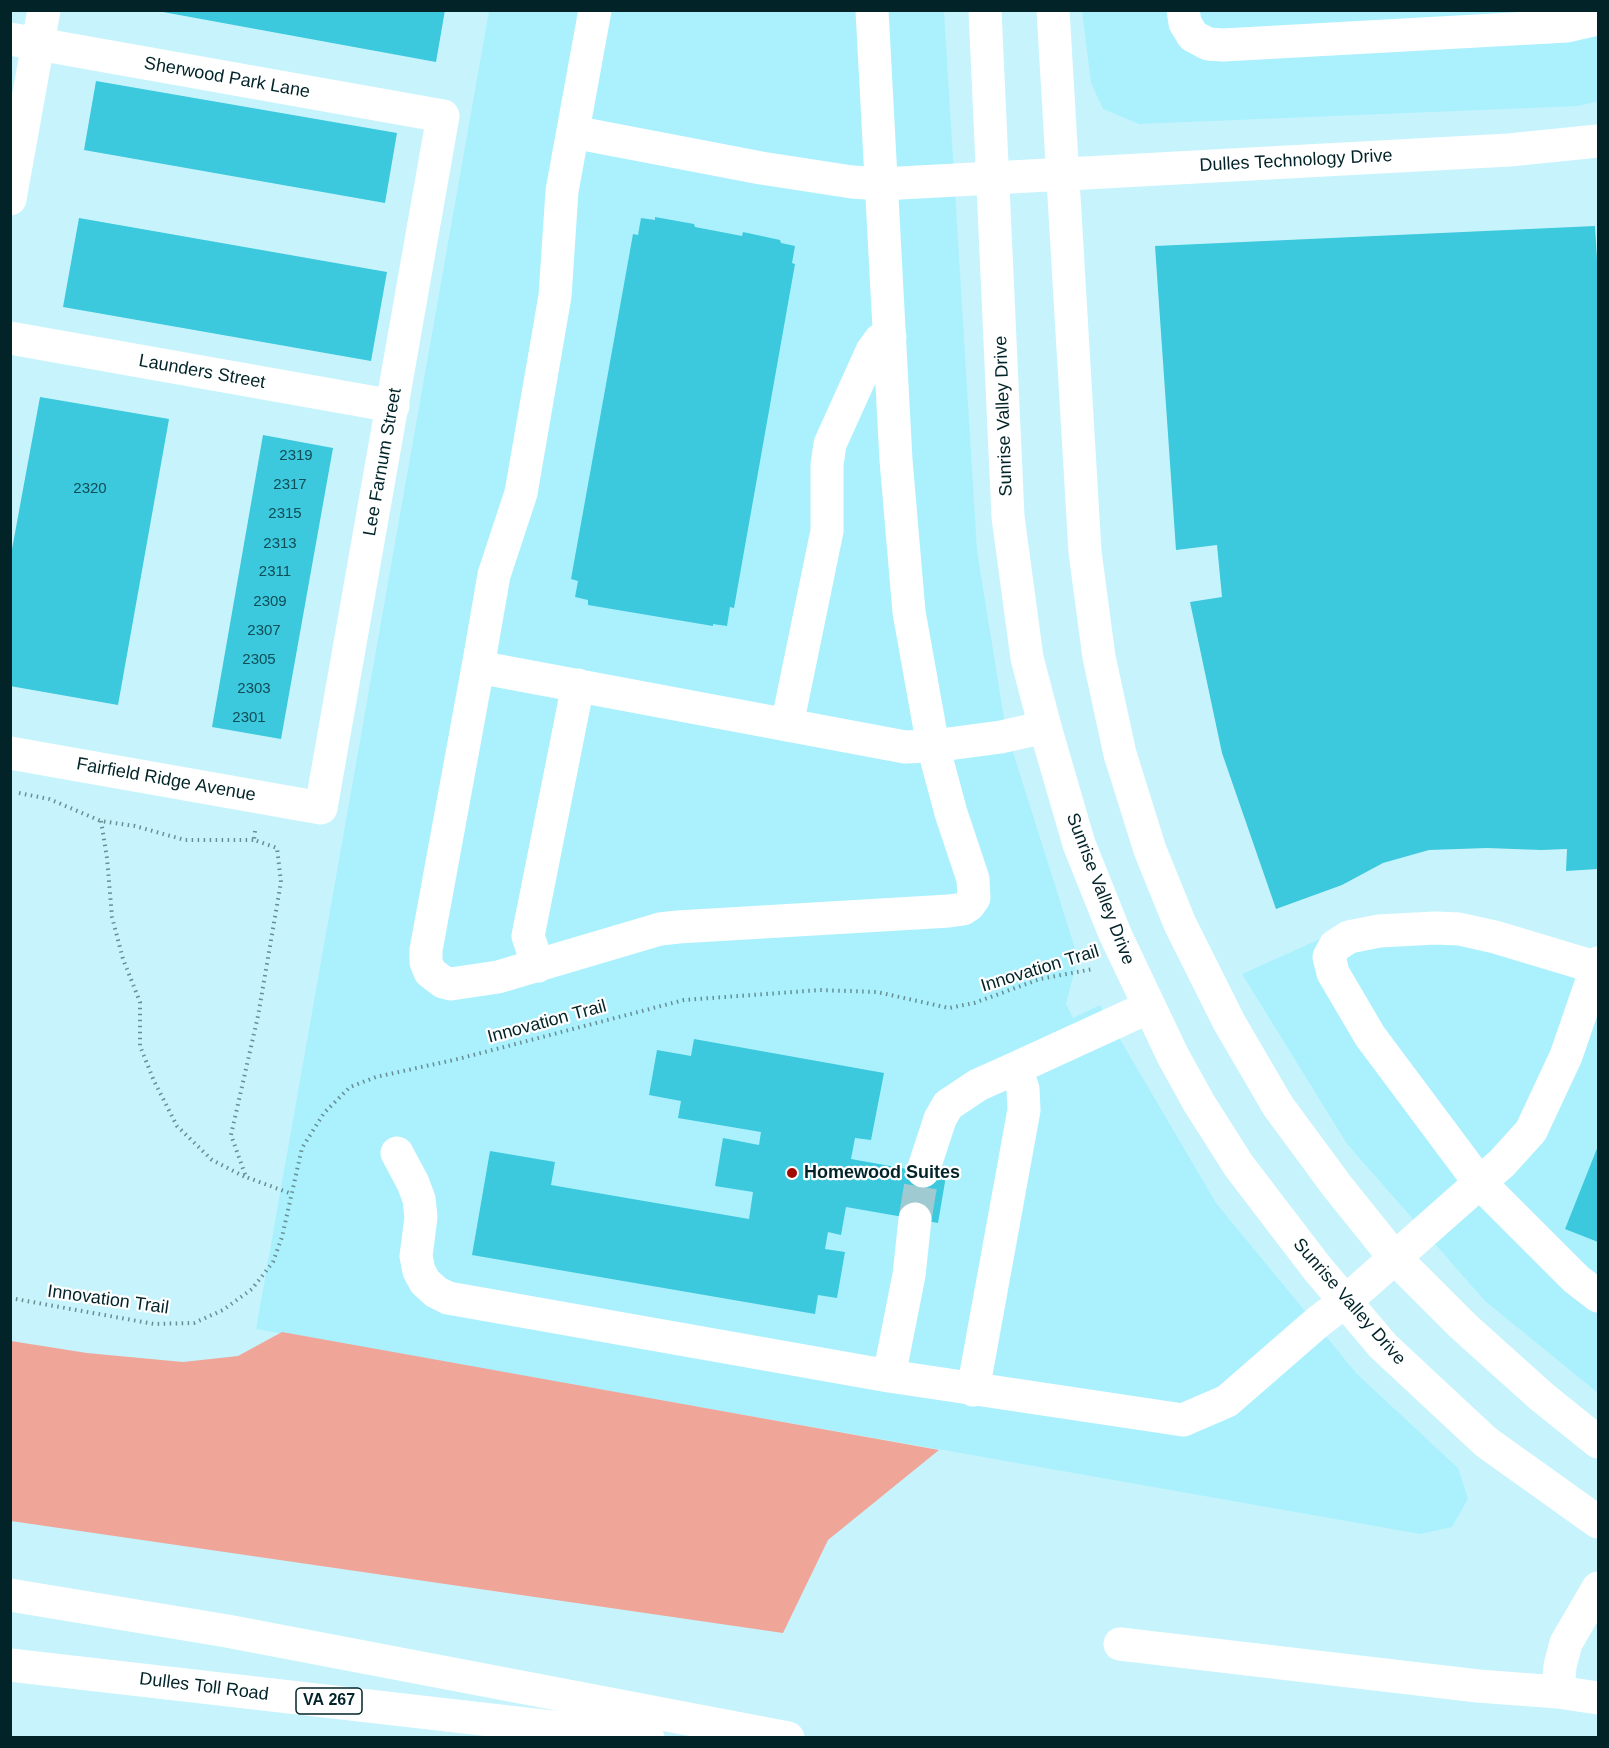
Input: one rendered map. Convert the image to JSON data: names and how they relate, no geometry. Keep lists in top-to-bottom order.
{
  "streets": {
    "main road": [
      "Sherwood Park Lane",
      "Dulles Technology Drive",
      "Launders Street",
      "Sunrise Valley Drive",
      "Lee Farnum Street",
      "Fairfield Ridge Avenue",
      "Dulles Toll Road",
      "VA 267"
    ],
    "path": ["Innovation Trail"]
  },
  "crossings": [
    ["Sherwood Park Lane", "Lee Farnum Street"],
    ["Dulles Technology Drive", "Sunrise Valley Drive"],
    ["Launders Street", "Lee Farnum Street"],
    ["Sunrise Valley Drive", "Innovation Trail"],
    ["Lee Farnum Street", "Fairfield Ridge Avenue"]
  ],
  "places": ["Homewood Suites"],
  "house_numbers": [
    "2319",
    "2317",
    "2320",
    "2315",
    "2313",
    "2311",
    "2309",
    "2307",
    "2305",
    "2303",
    "2301"
  ]
}
